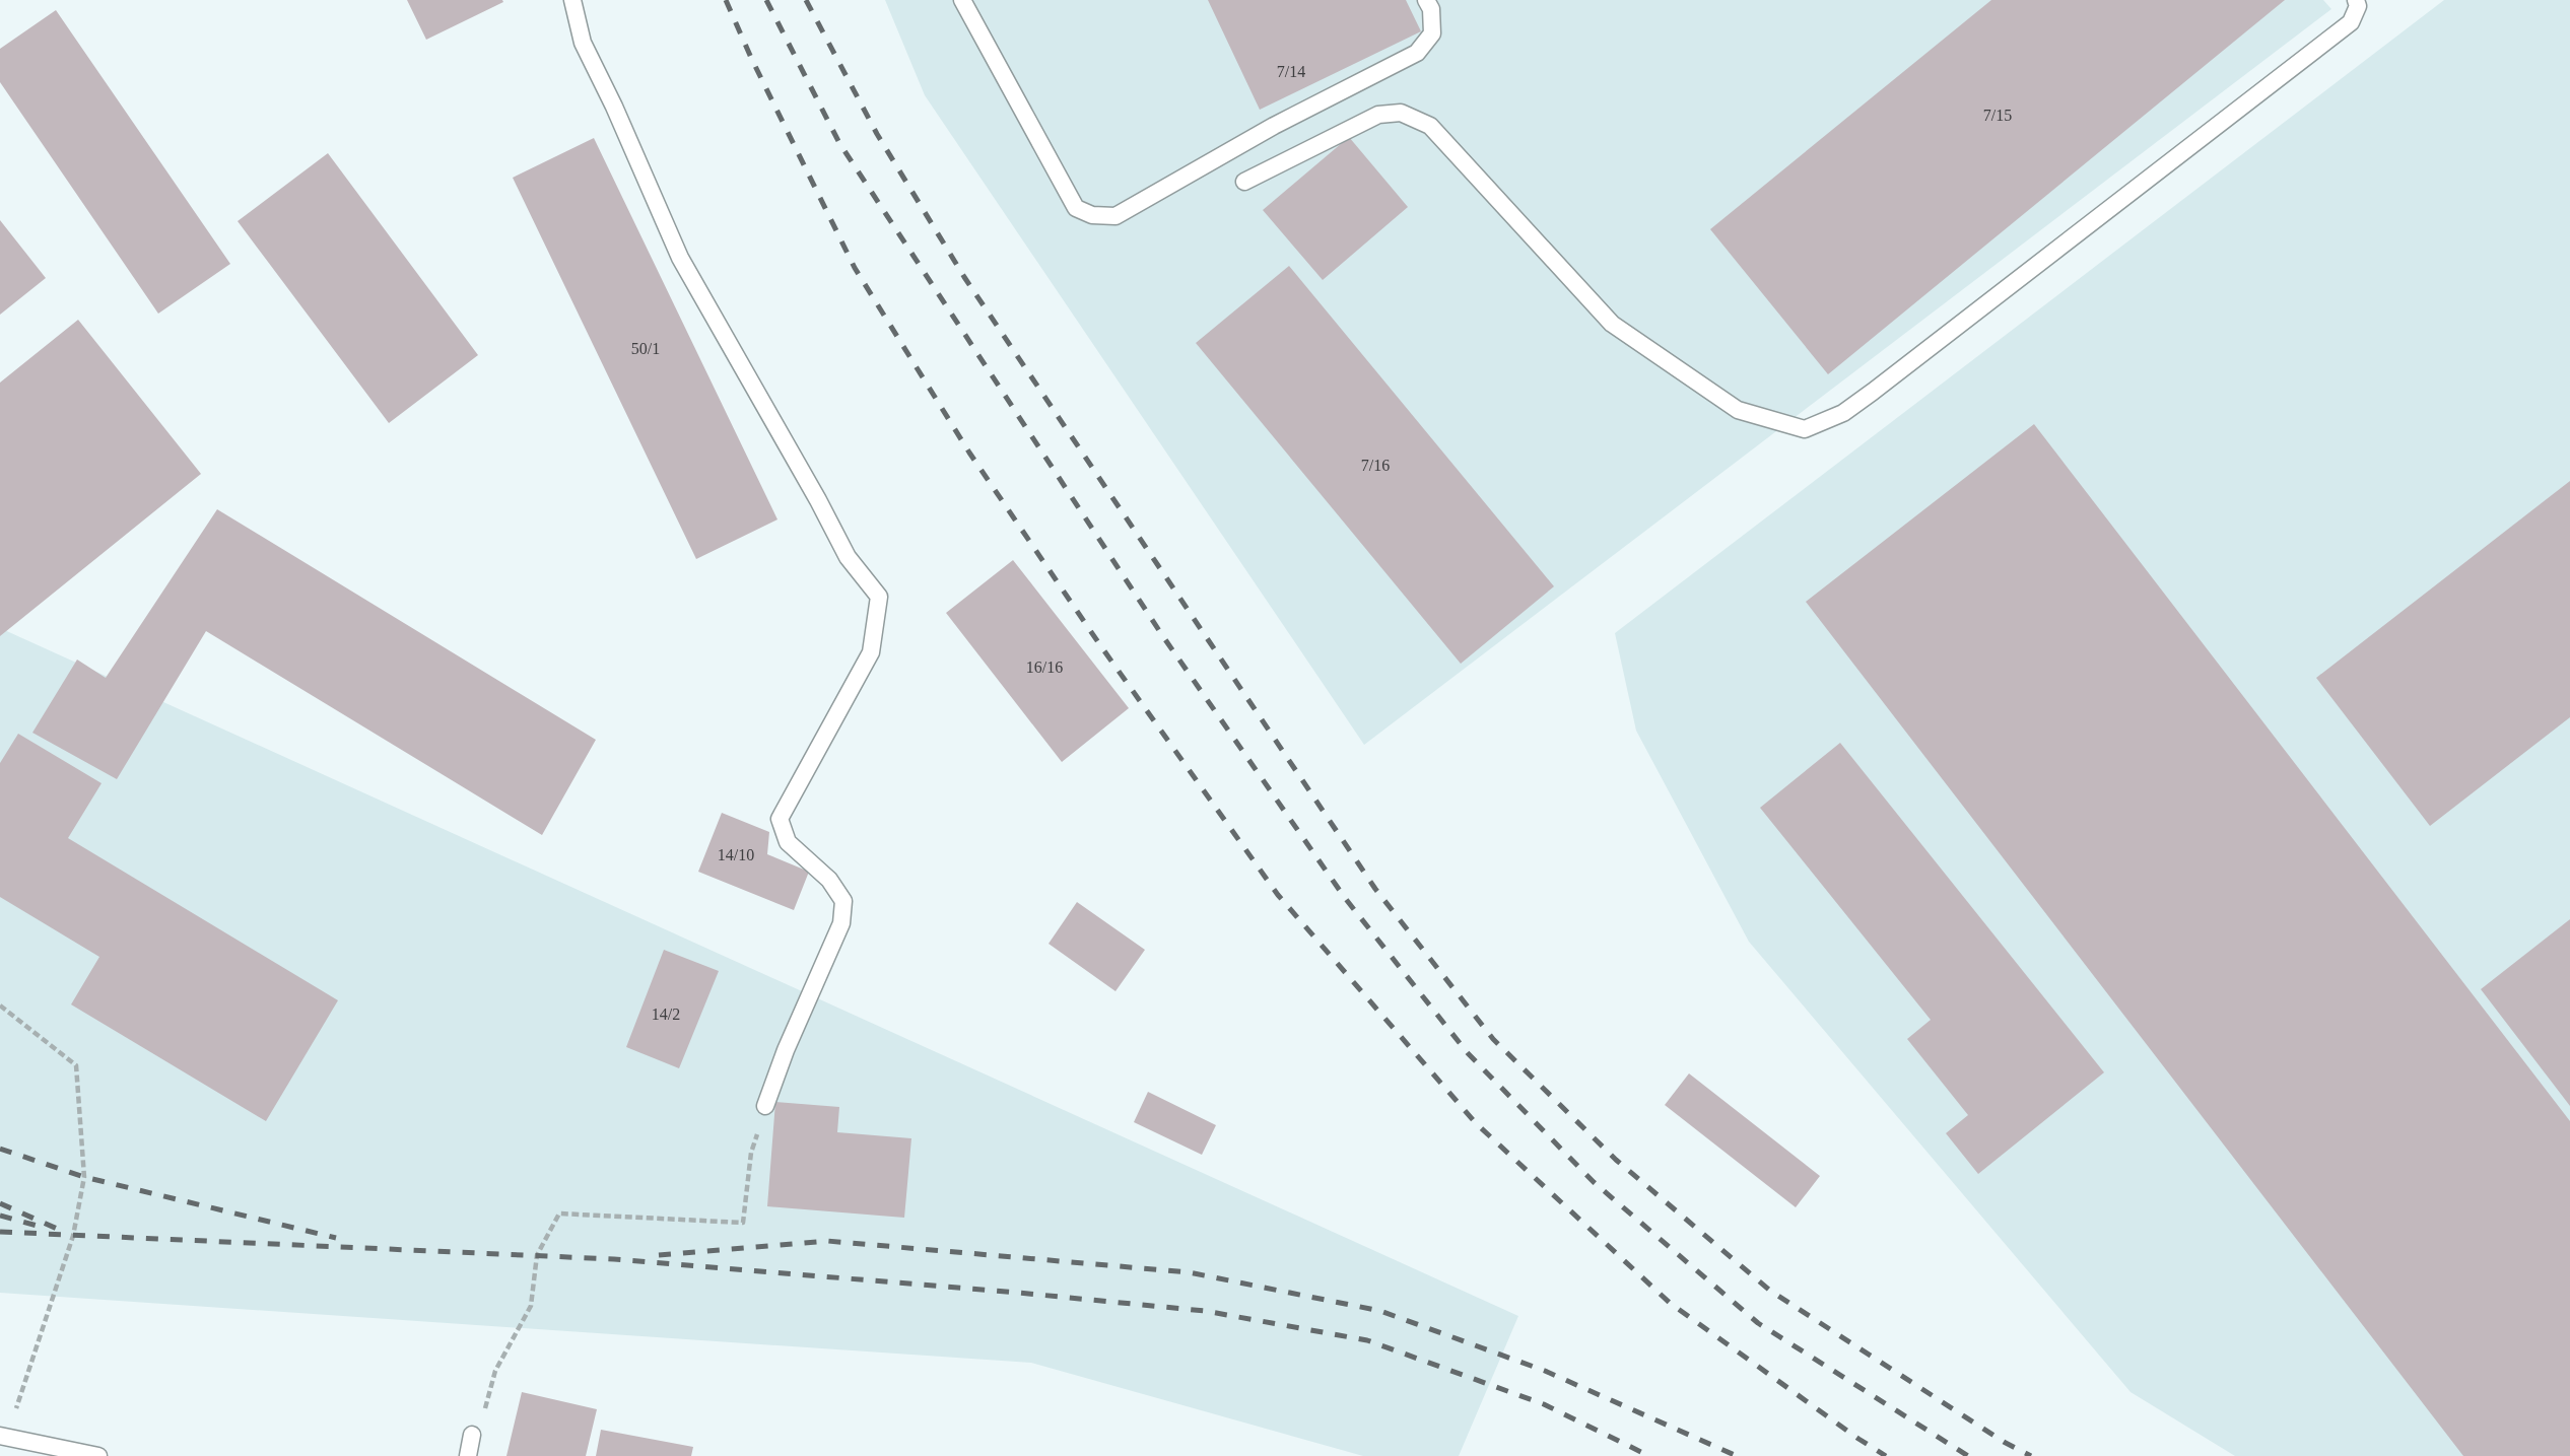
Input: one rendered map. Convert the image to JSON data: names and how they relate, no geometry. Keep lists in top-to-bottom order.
{
  "house_numbers": [
    "7/14",
    "7/15",
    "50/1",
    "7/16",
    "16/16",
    "14/10",
    "14/2"
  ]
}
